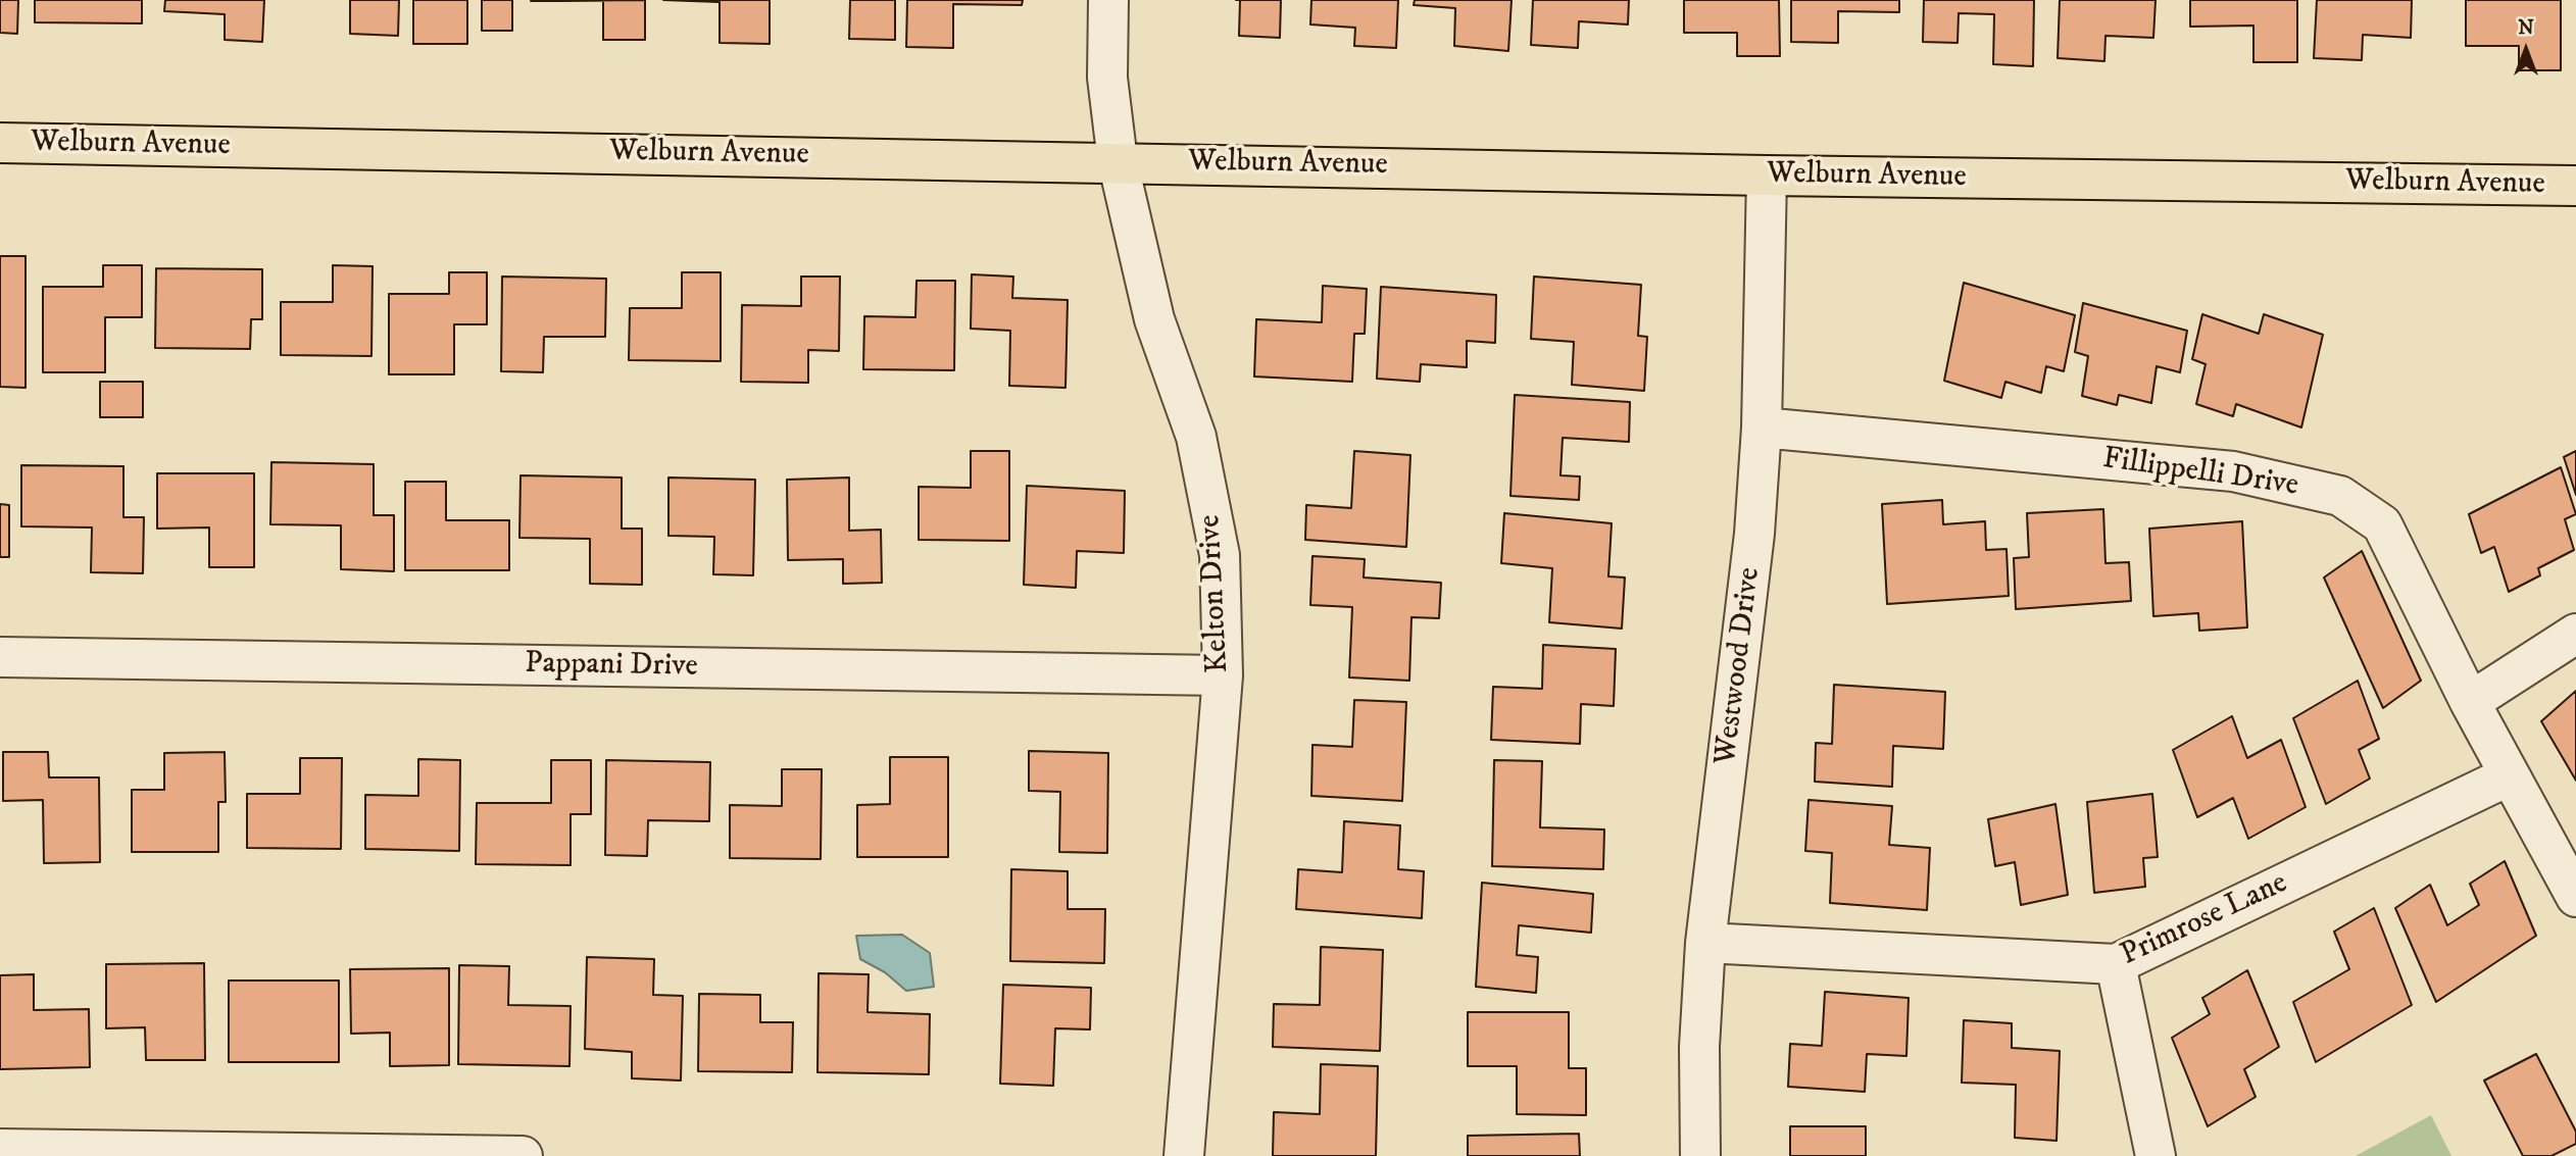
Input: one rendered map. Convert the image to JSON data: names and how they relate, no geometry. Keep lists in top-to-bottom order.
{
  "streets": {
    "main road": ["Welburn Avenue"],
    "street": [
      "Fillippelli Drive",
      "Kelton Drive",
      "Pappani Drive",
      "Westwood Drive",
      "Primrose Lane"
    ]
  },
  "crossings": [
    ["Welburn Avenue", "Kelton Drive"],
    ["Welburn Avenue", "Westwood Drive"],
    ["Fillippelli Drive", "Westwood Drive"],
    ["Fillippelli Drive", "Primrose Lane"],
    ["Kelton Drive", "Pappani Drive"],
    ["Westwood Drive", "Primrose Lane"]
  ],
  "north": "top"
}
